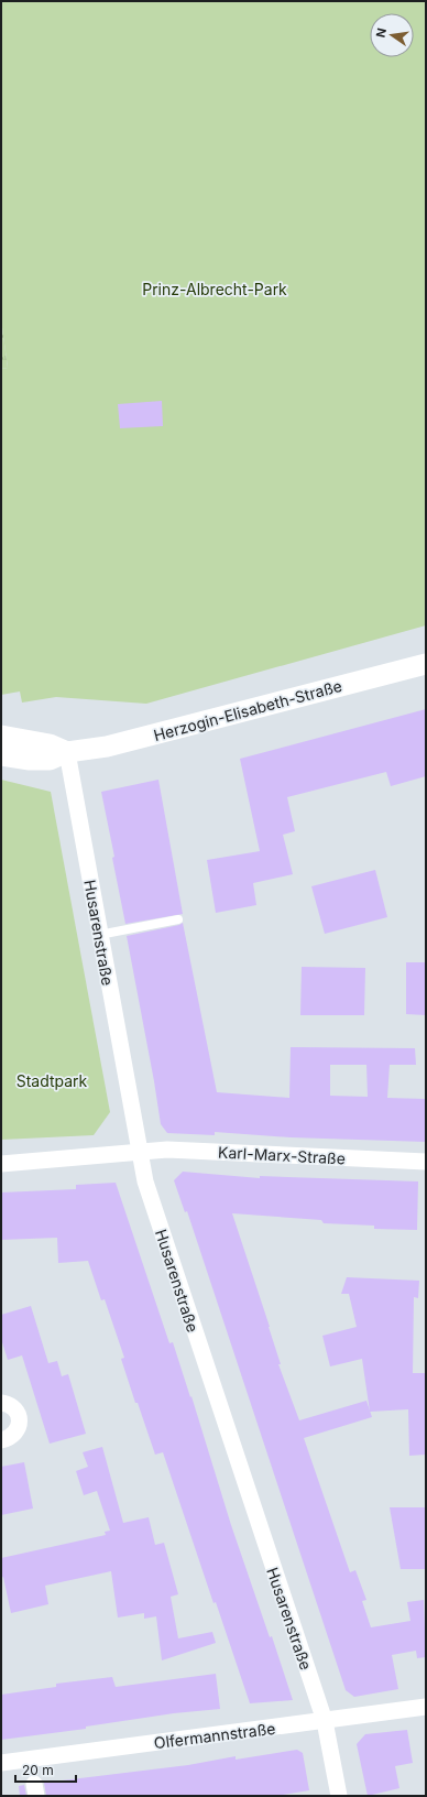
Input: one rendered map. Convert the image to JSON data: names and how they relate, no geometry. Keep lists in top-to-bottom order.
{
  "streets": {
    "street": [
      "Herzogin-Elisabeth-Straße",
      "Husarenstraße",
      "Karl-Marx-Straße",
      "Olfermannstraße"
    ]
  },
  "crossings": [
    ["Herzogin-Elisabeth-Straße", "Husarenstraße"],
    ["Husarenstraße", "Karl-Marx-Straße"],
    ["Husarenstraße", "Olfermannstraße"]
  ],
  "parks": ["Prinz-Albrecht-Park", "Stadtpark"],
  "scale_bar": "20 m",
  "north": "left"
}
